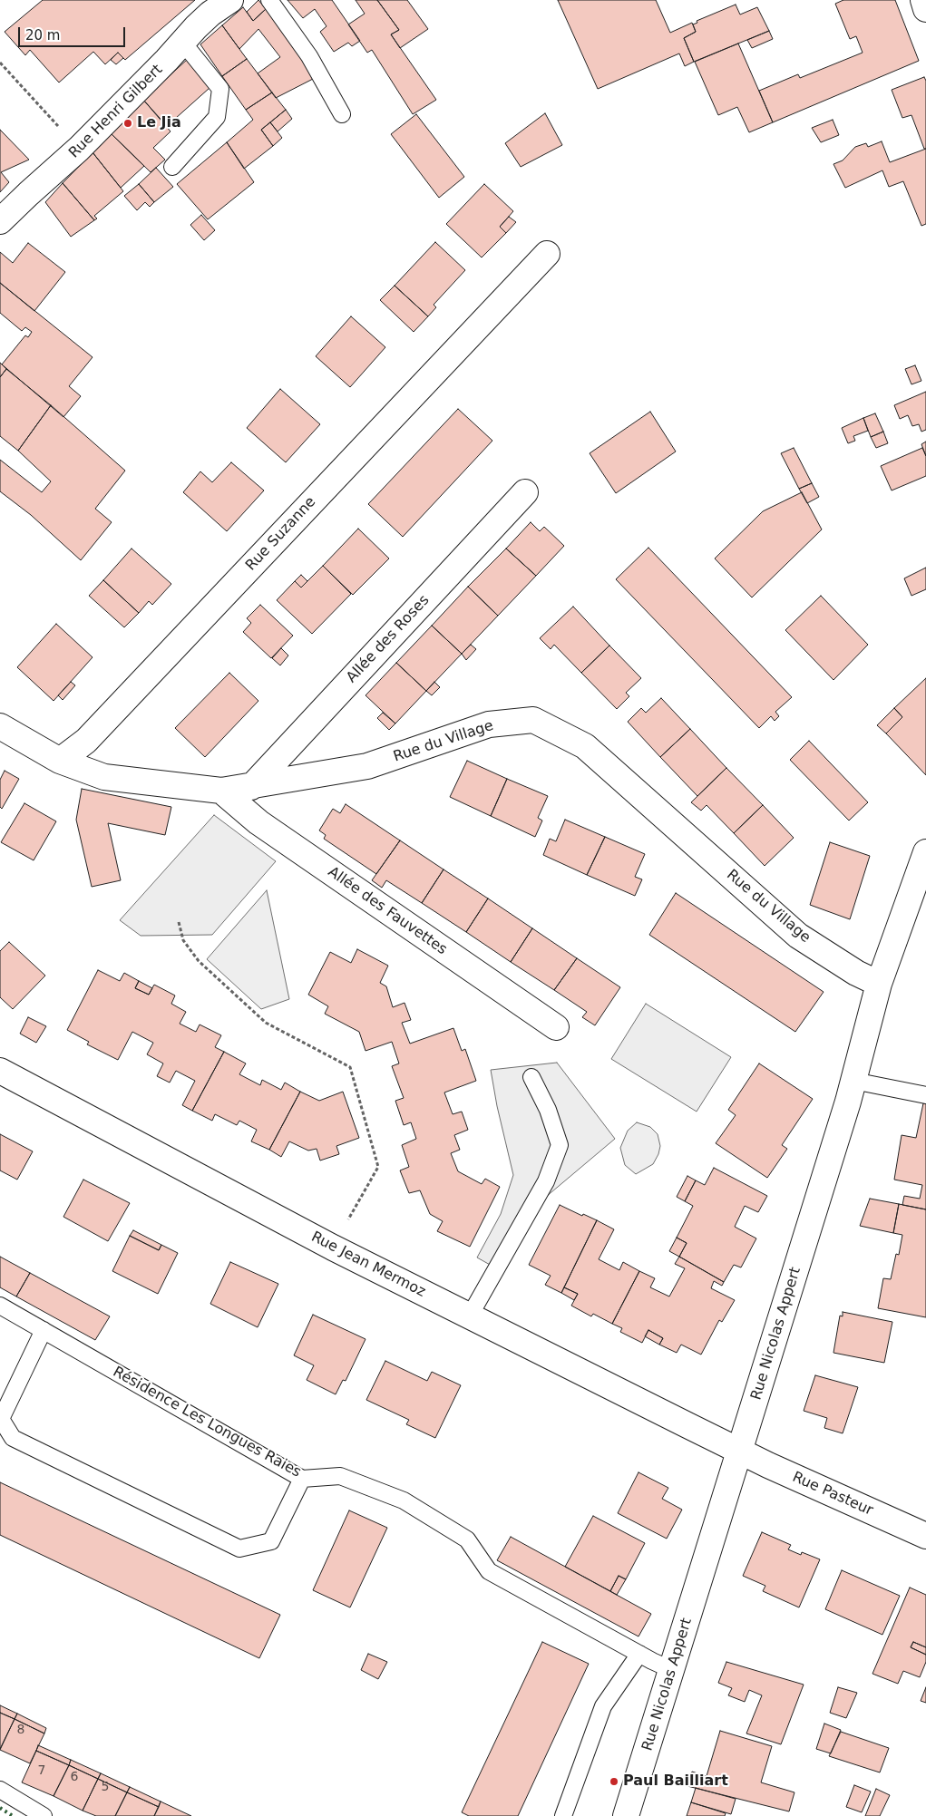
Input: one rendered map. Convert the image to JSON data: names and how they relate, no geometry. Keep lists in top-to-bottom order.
{
  "streets": {
    "street": [
      "Rue Henri Gilbert",
      "Rue Suzanne",
      "Allée des Roses",
      "Rue du Village",
      "Allée des Fauvettes",
      "Rue Jean Mermoz",
      "Rue Nicolas Appert",
      "Rue Pasteur"
    ],
    "lane": ["Résidence Les Longues Raies"]
  },
  "crossings": [
    ["Rue Suzanne", "Rue du Village"],
    ["Allée des Roses", "Rue du Village"],
    ["Rue du Village", "Allée des Fauvettes"],
    ["Rue du Village", "Rue Nicolas Appert"],
    ["Rue Jean Mermoz", "Rue Nicolas Appert"],
    ["Rue Jean Mermoz", "Rue Pasteur"],
    ["Rue Nicolas Appert", "Résidence Les Longues Raies"],
    ["Rue Nicolas Appert", "Rue Pasteur"]
  ],
  "places": ["Le Jia", "Paul Bailliart"],
  "house_numbers": [
    "8",
    "7",
    "6",
    "5"
  ],
  "scale_bar": "20 m"
}
